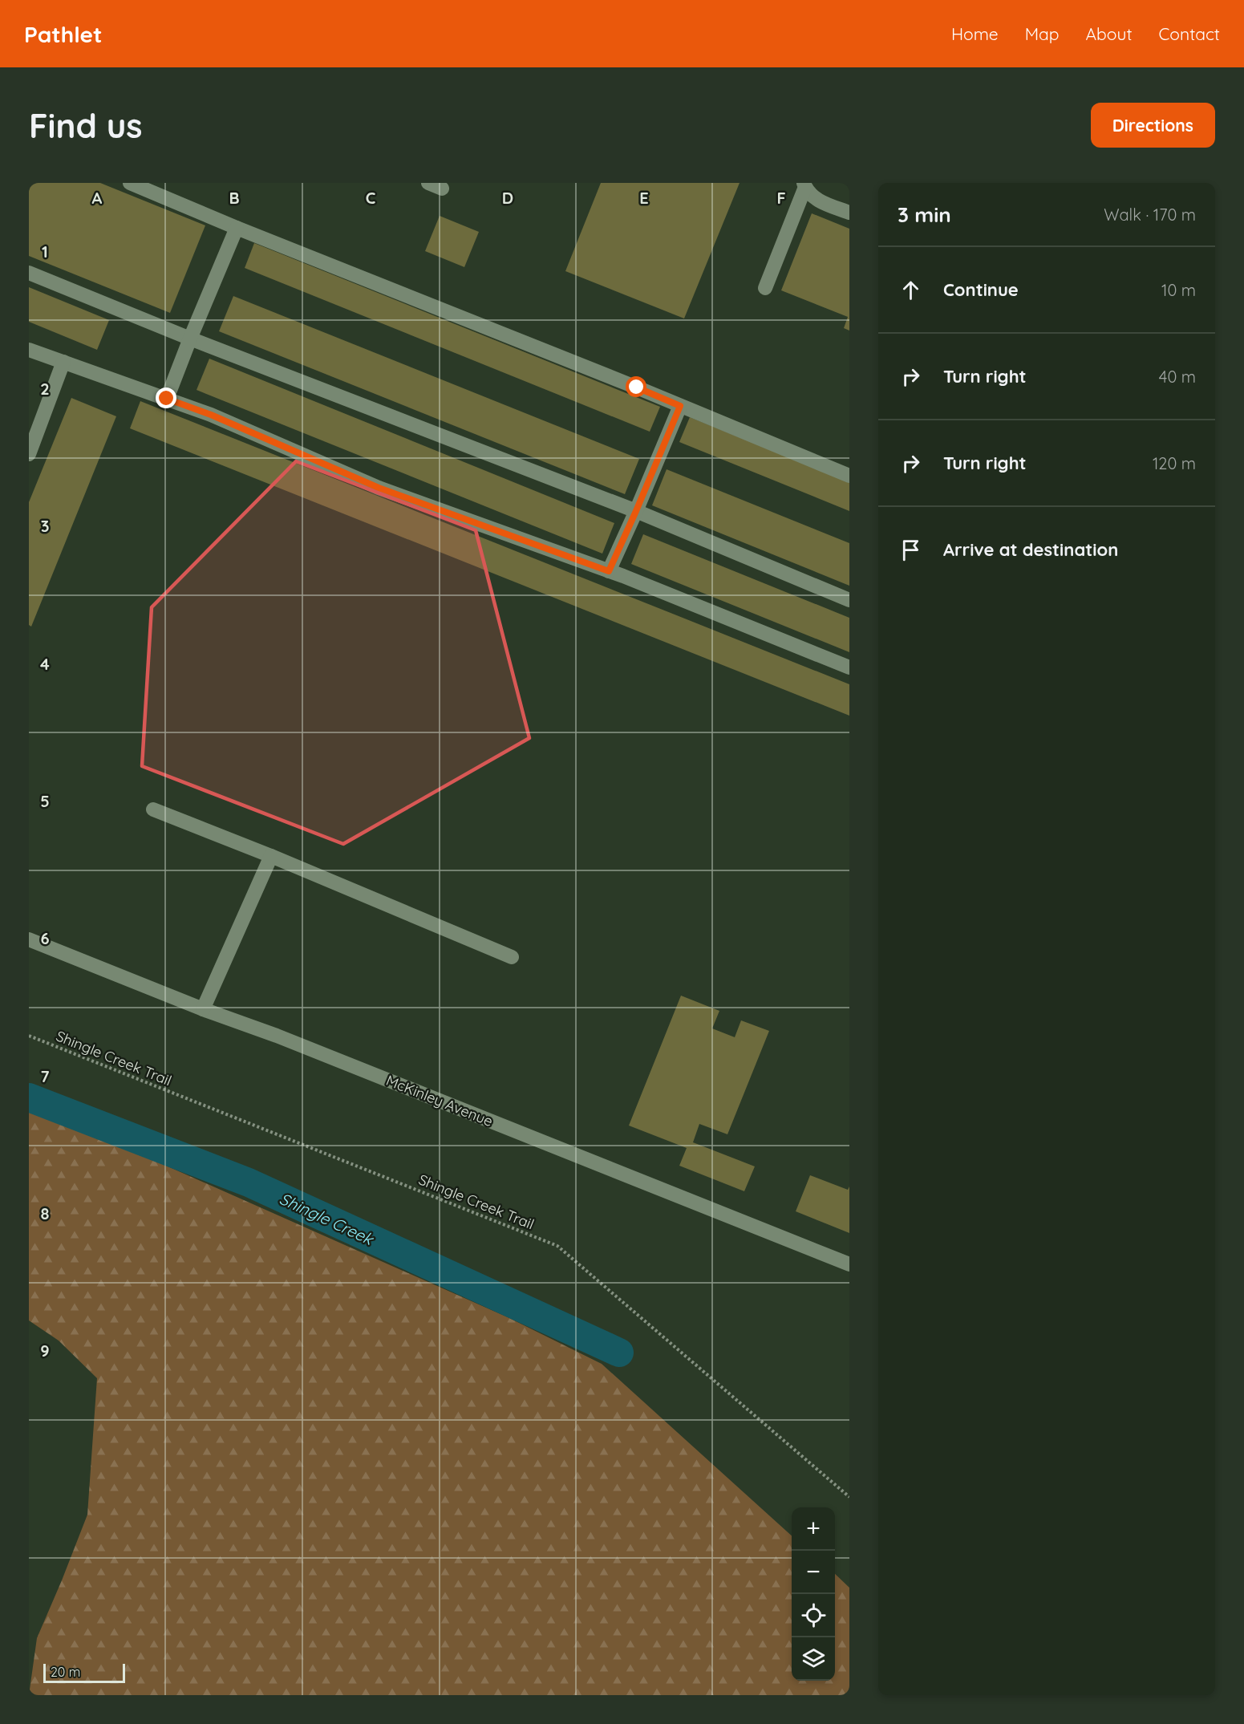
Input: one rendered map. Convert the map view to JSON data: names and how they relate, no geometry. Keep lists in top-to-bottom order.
{
  "streets": {
    "street": ["McKinley Avenue"],
    "path": ["Shingle Creek Trail"]
  },
  "water": ["Shingle Creek"],
  "scale_bar": "20 m",
  "page": {
    "header": "Pathlet",
    "nav": [
      "Home",
      "Map",
      "About",
      "Contact"
    ],
    "buttons": "Directions",
    "title": "Find us",
    "heading": ["3 min", "Walk · 170 m"],
    "list": [
      ["Continue", "10 m"],
      ["Turn right", "40 m"],
      ["Turn right", "120 m"],
      "Arrive at destination"
    ],
    "map_buttons": ["+", "−"],
    "scale": "20 m"
  },
  "grid": {
    "columns": [
      "A",
      "B",
      "C",
      "D",
      "E",
      "F"
    ],
    "rows": [
      "1",
      "2",
      "3",
      "4",
      "5",
      "6",
      "7",
      "8",
      "9"
    ]
  }
}
